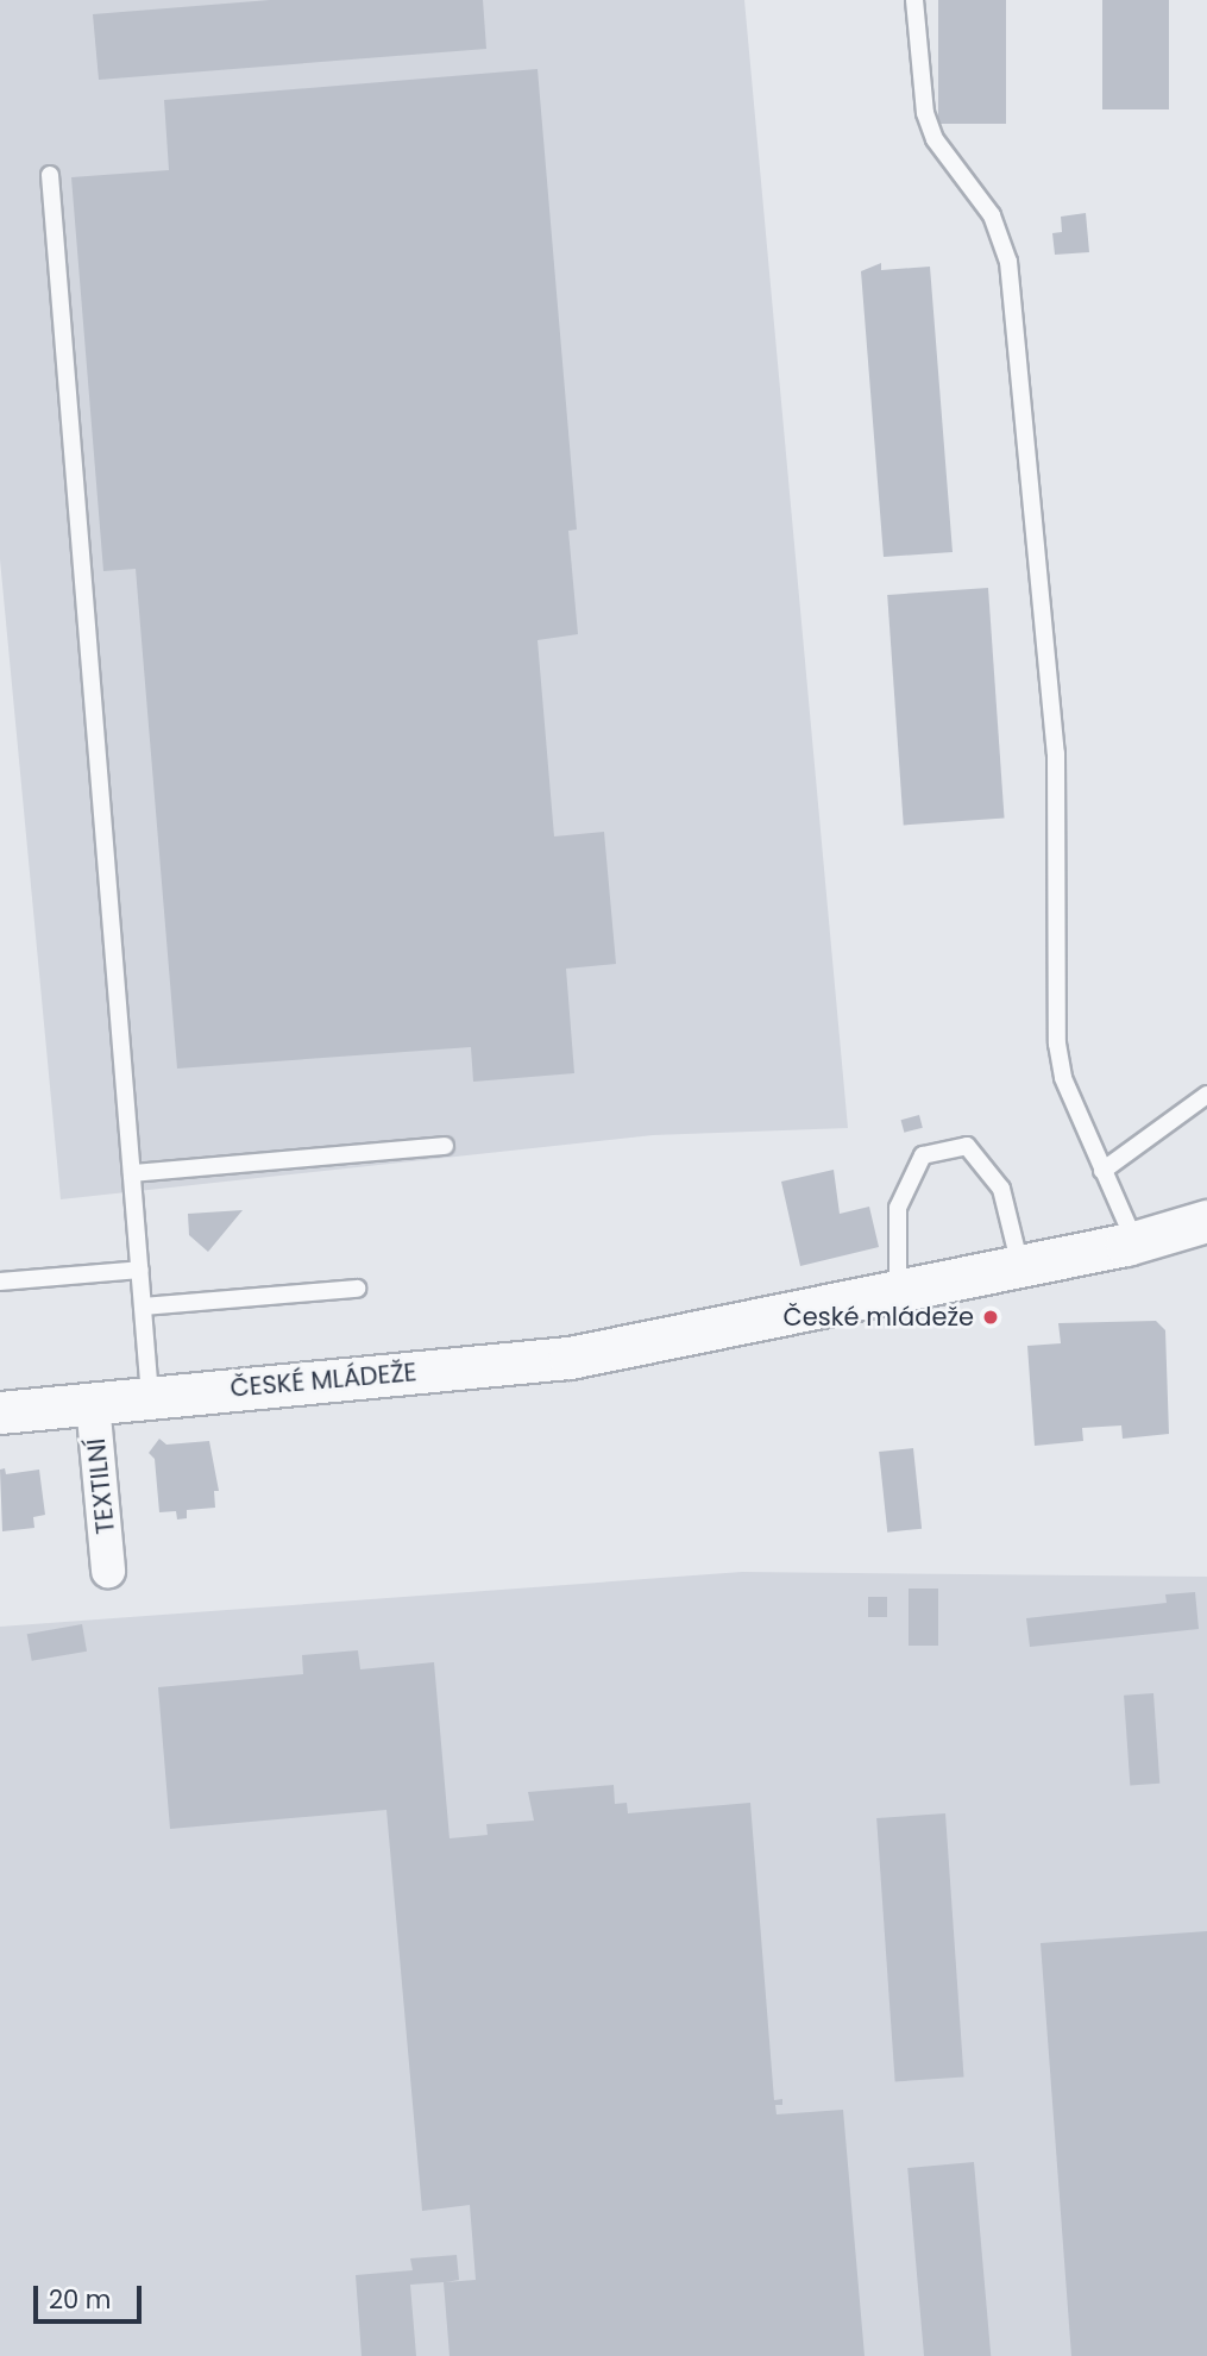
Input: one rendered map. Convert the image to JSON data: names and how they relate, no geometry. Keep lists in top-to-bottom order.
{
  "streets": {
    "street": ["ČESKÉ MLÁDEŽE", "TEXTILNÍ"]
  },
  "crossings": [
    ["ČESKÉ MLÁDEŽE", "TEXTILNÍ"]
  ],
  "places": ["České mládeže"],
  "scale_bar": "20 m"
}
